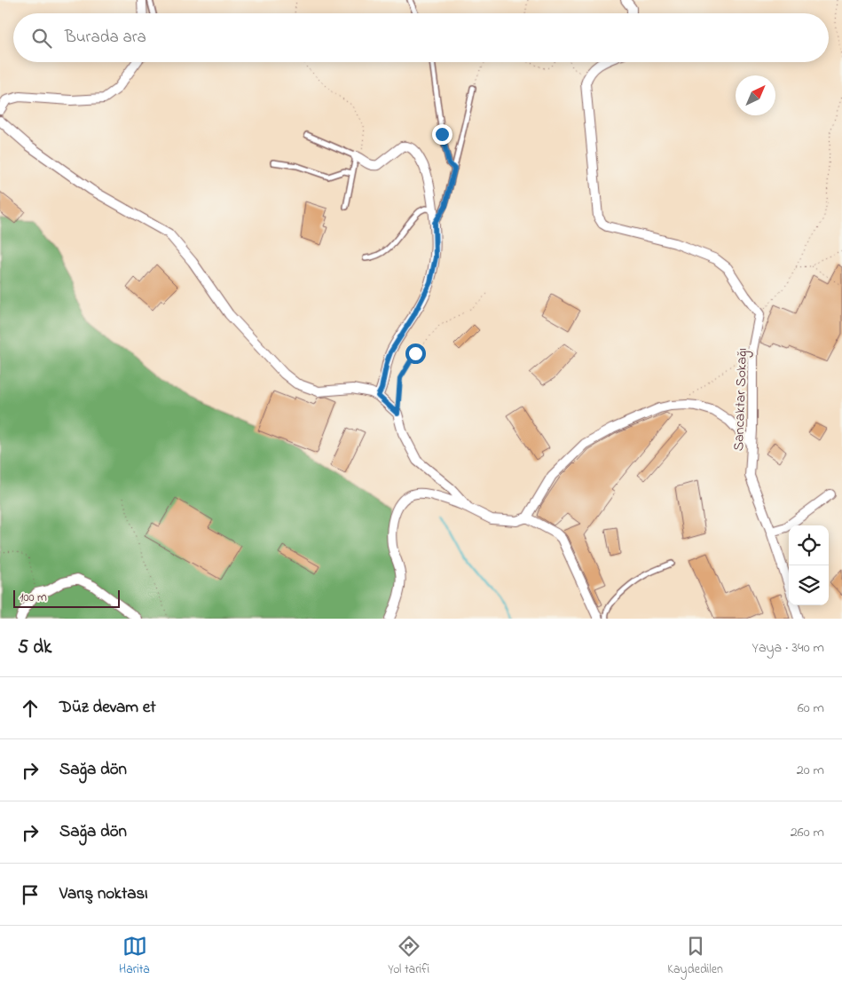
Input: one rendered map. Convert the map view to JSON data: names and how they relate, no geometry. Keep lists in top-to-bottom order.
{
  "streets": {
    "street": ["Sancaktar Sokağı"]
  },
  "scale_bar": "100 m",
  "north": "top right",
  "page": {
    "search": "Burada ara",
    "scale": "100 m",
    "heading": ["5 dk", "Yaya · 340 m"],
    "list": [
      ["Düz devam et", "60 m"],
      ["Sağa dön", "20 m"],
      ["Sağa dön", "260 m"],
      "Varış noktası"
    ],
    "nav": ["Harita", "Yol tarifi", "Kaydedilen"]
  }
}
